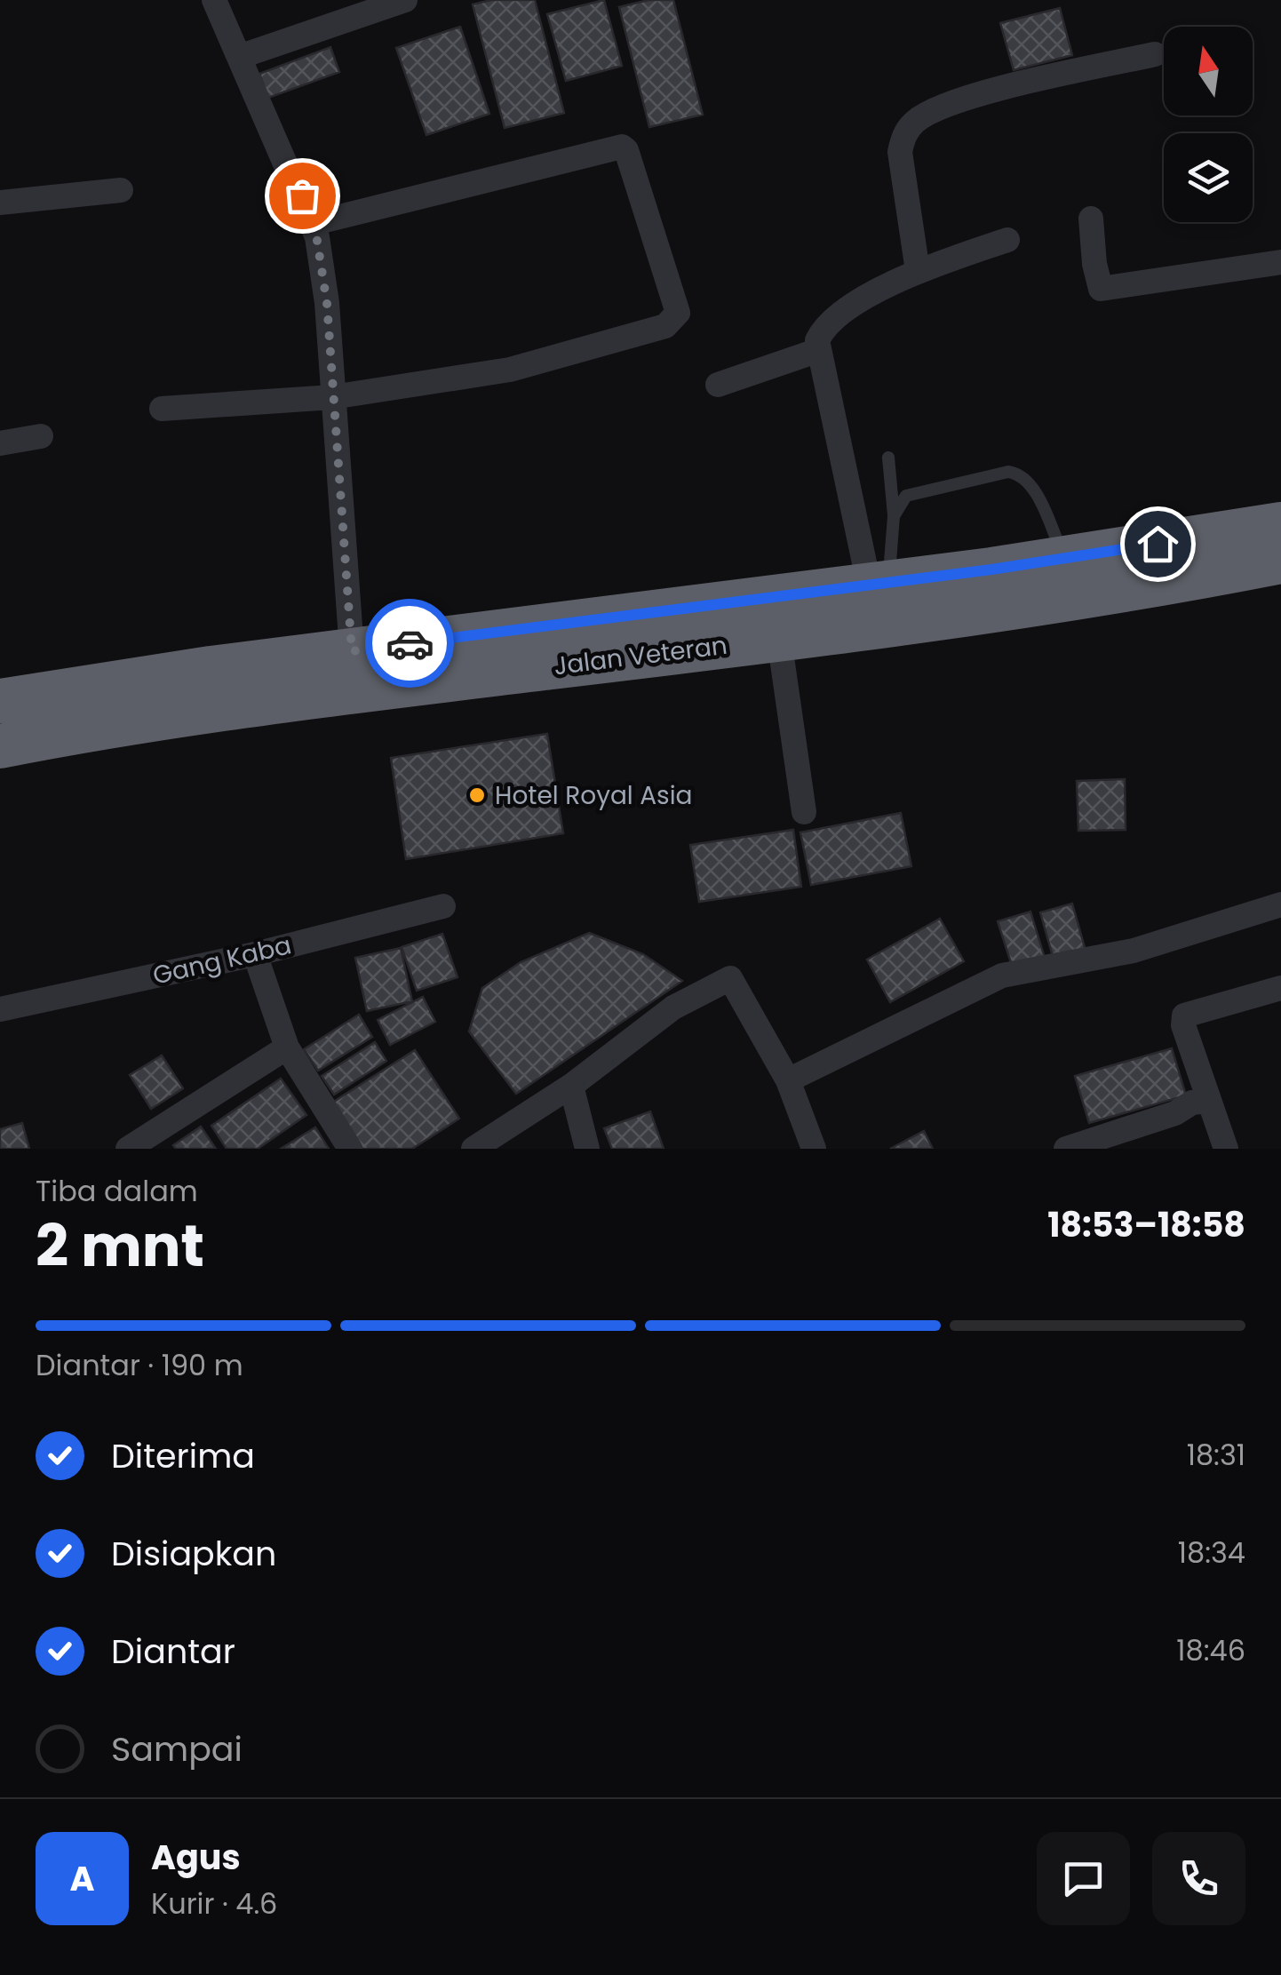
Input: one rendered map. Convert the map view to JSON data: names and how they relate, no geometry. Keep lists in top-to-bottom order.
{
  "streets": {
    "highway": ["Jalan Veteran"],
    "street": ["Gang Kaba"]
  },
  "places": ["Hotel Royal Asia"],
  "north": "top",
  "page": {
    "heading": ["2 mnt", "Tiba dalam", "18:53–18:58"],
    "panel": ["Agus", "Kurir · 4.6"],
    "bar": "Diantar · 190 m",
    "list": [
      ["Diterima", "18:31"],
      ["Disiapkan", "18:34"],
      ["Diantar", "18:46"],
      "Sampai"
    ],
    "round": "A"
  }
}
